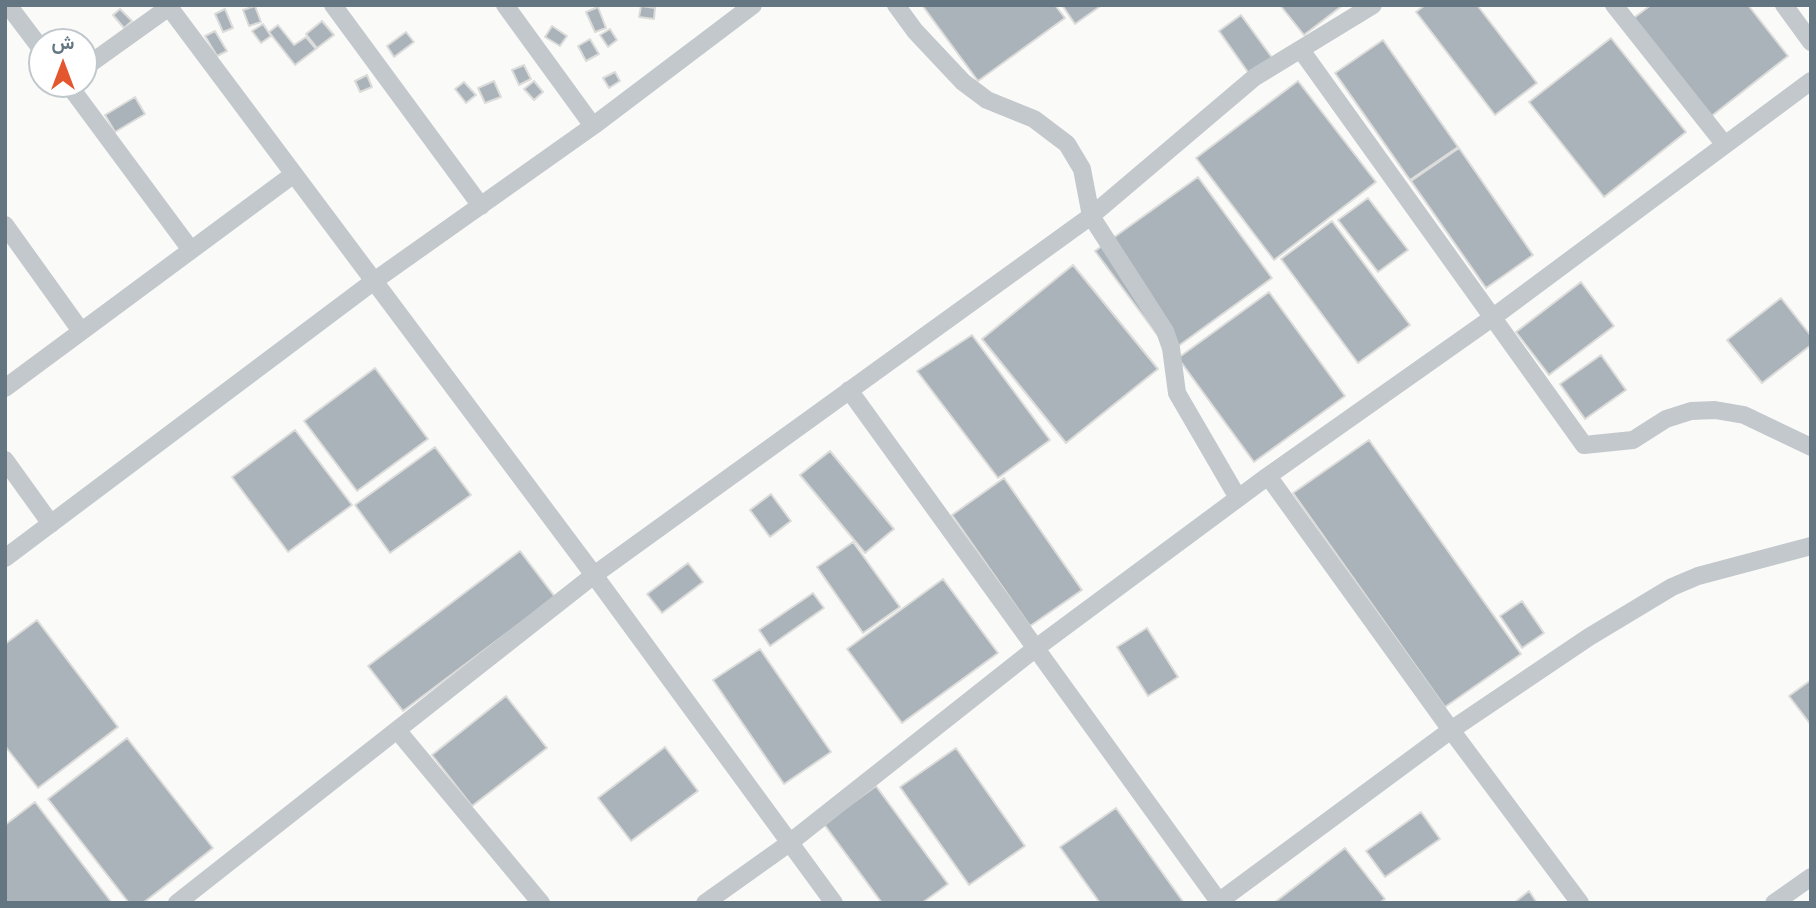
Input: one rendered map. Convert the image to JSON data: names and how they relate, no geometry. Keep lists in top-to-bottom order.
{
  "north": "top"
}
